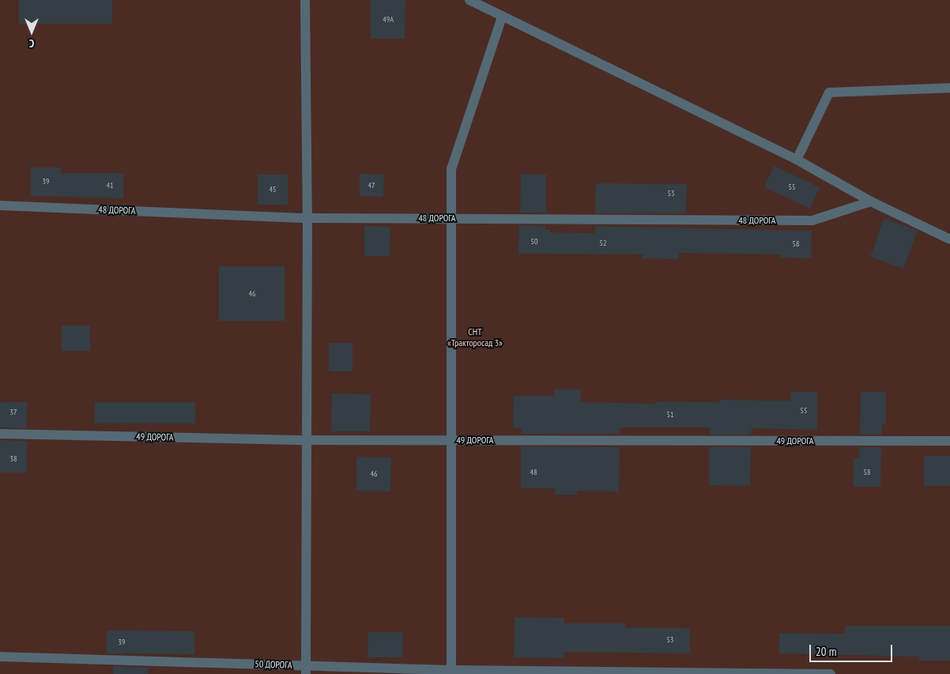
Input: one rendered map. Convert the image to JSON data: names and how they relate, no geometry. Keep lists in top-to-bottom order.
{
  "streets": {
    "street": ["48 ДОРОГА", "49 ДОРОГА", "50 ДОРОГА"]
  },
  "parks": ["СНТ «Тракторосад 3»"],
  "house_numbers": [
    "49А",
    "39",
    "41",
    "47",
    "55",
    "45",
    "53",
    "50",
    "52",
    "58",
    "46",
    "55",
    "37",
    "51",
    "38",
    "48",
    "58",
    "46",
    "53",
    "39"
  ],
  "scale_bar": "20 m",
  "north": "bottom"
}
